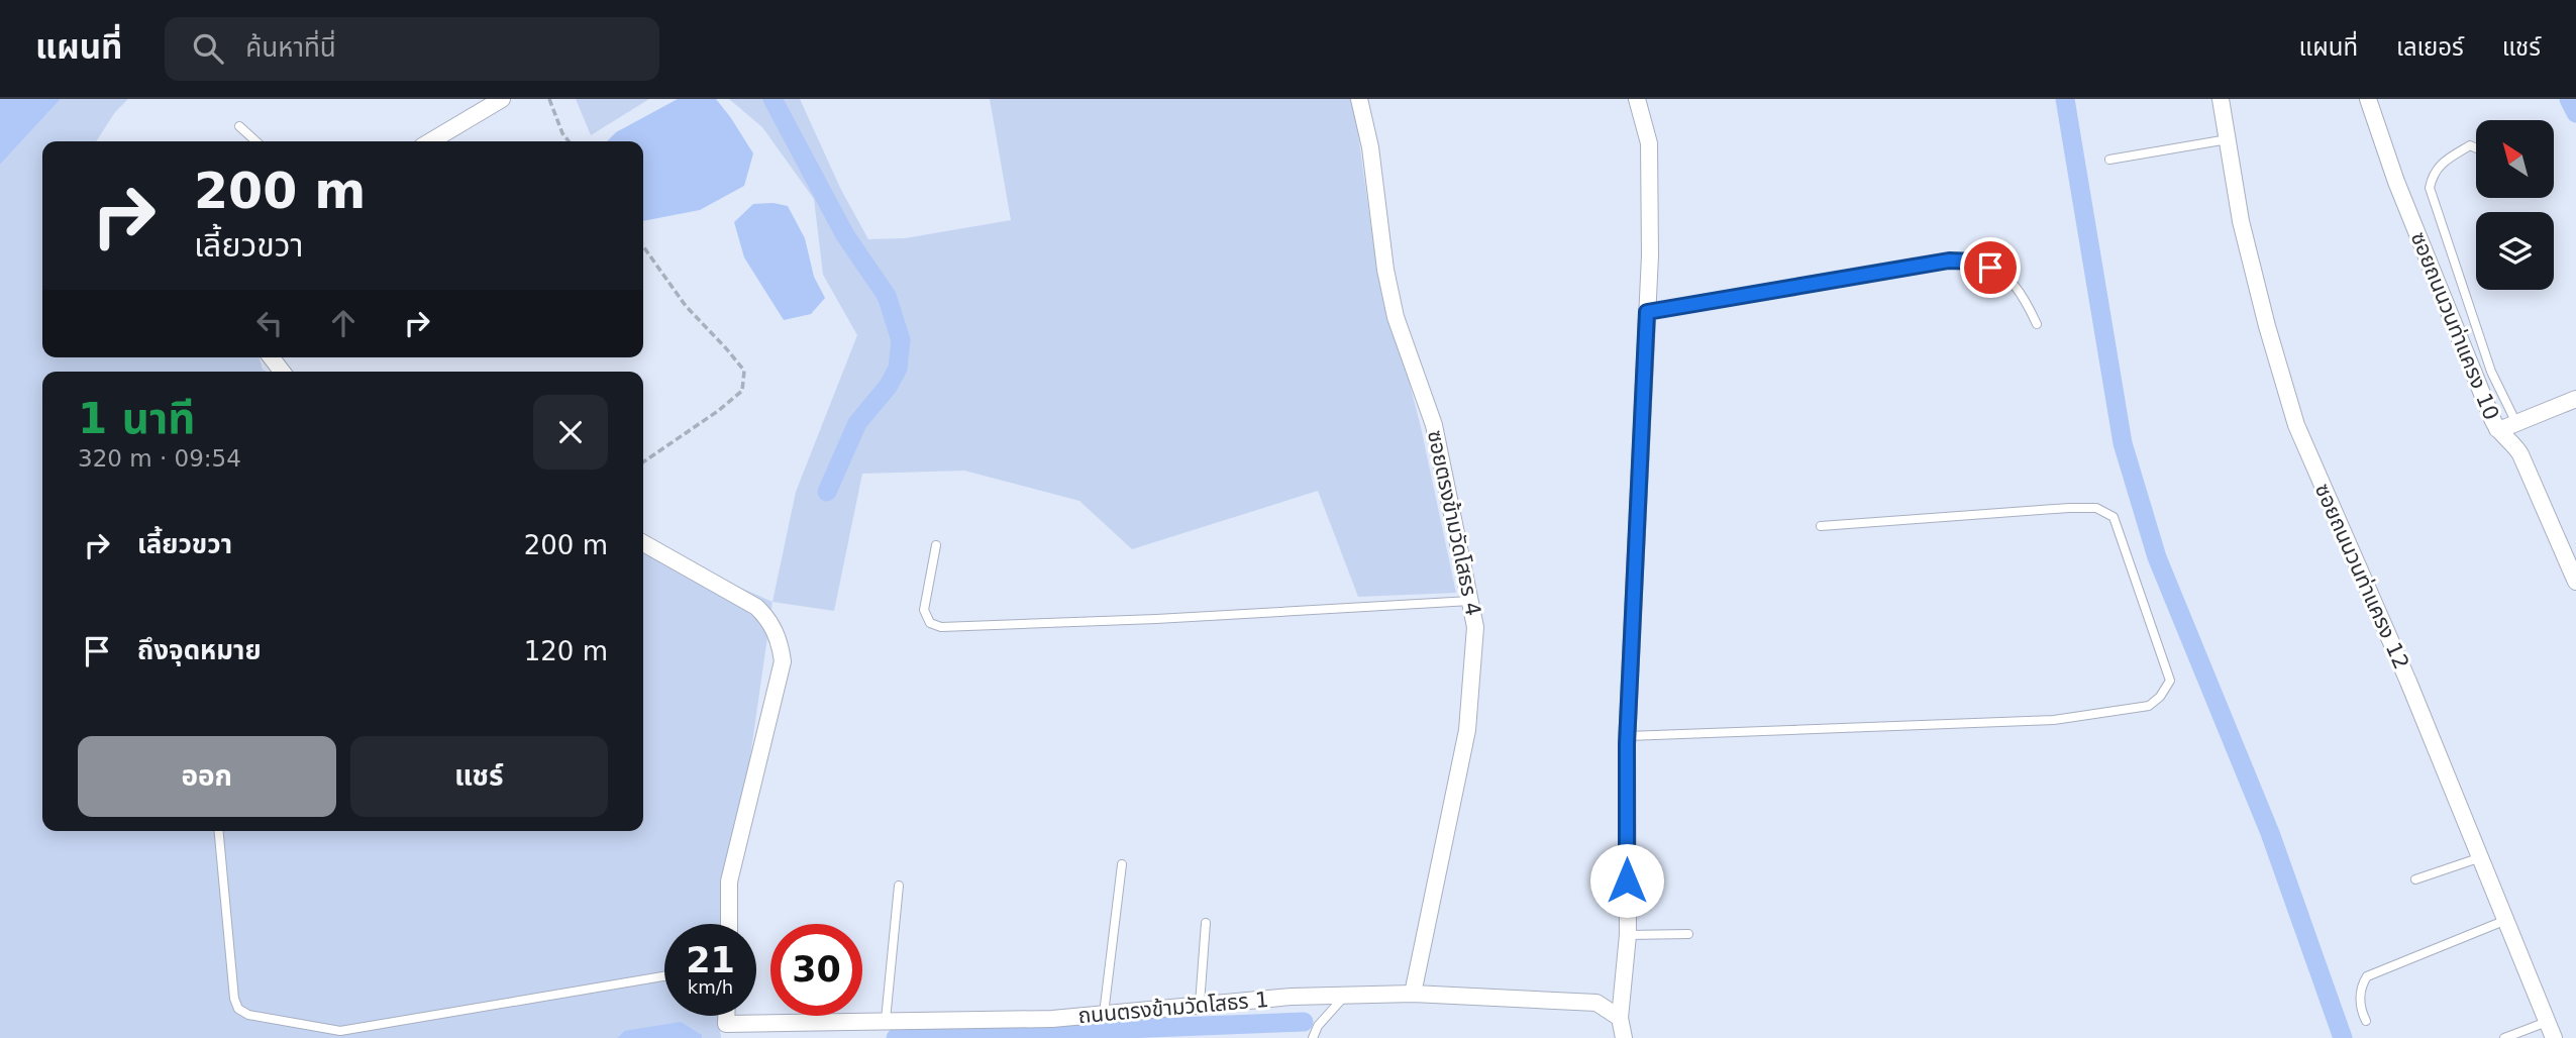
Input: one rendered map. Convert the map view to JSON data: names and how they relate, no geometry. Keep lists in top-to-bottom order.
{
  "streets": {
    "street": [
      "ซอยถนนวนท่าแครง 10",
      "ซอยตรงข้ามวัดโสธร 4",
      "ซอยถนนวนท่าแครง 12",
      "ถนนตรงข้ามวัดโสธร 1"
    ]
  },
  "crossings": [
    ["ซอยตรงข้ามวัดโสธร 4", "ถนนตรงข้ามวัดโสธร 1"]
  ],
  "north": "top left",
  "page": {
    "header": "แผนที่",
    "search": "ค้นหาที่นี่",
    "nav": ["แผนที่", "เลเยอร์", "แชร์"],
    "turn": ["200 m", "เลี้ยวขวา"],
    "heading": ["1 นาที", "320 m · 09:54"],
    "list": [
      {
        "name": "เลี้ยวขวา",
        "value": "200 m"
      },
      {
        "name": "ถึงจุดหมาย",
        "value": "120 m"
      }
    ],
    "buttons": ["ออก", "แชร์"],
    "speed": "21 km/h",
    "limit": "30"
  }
}
